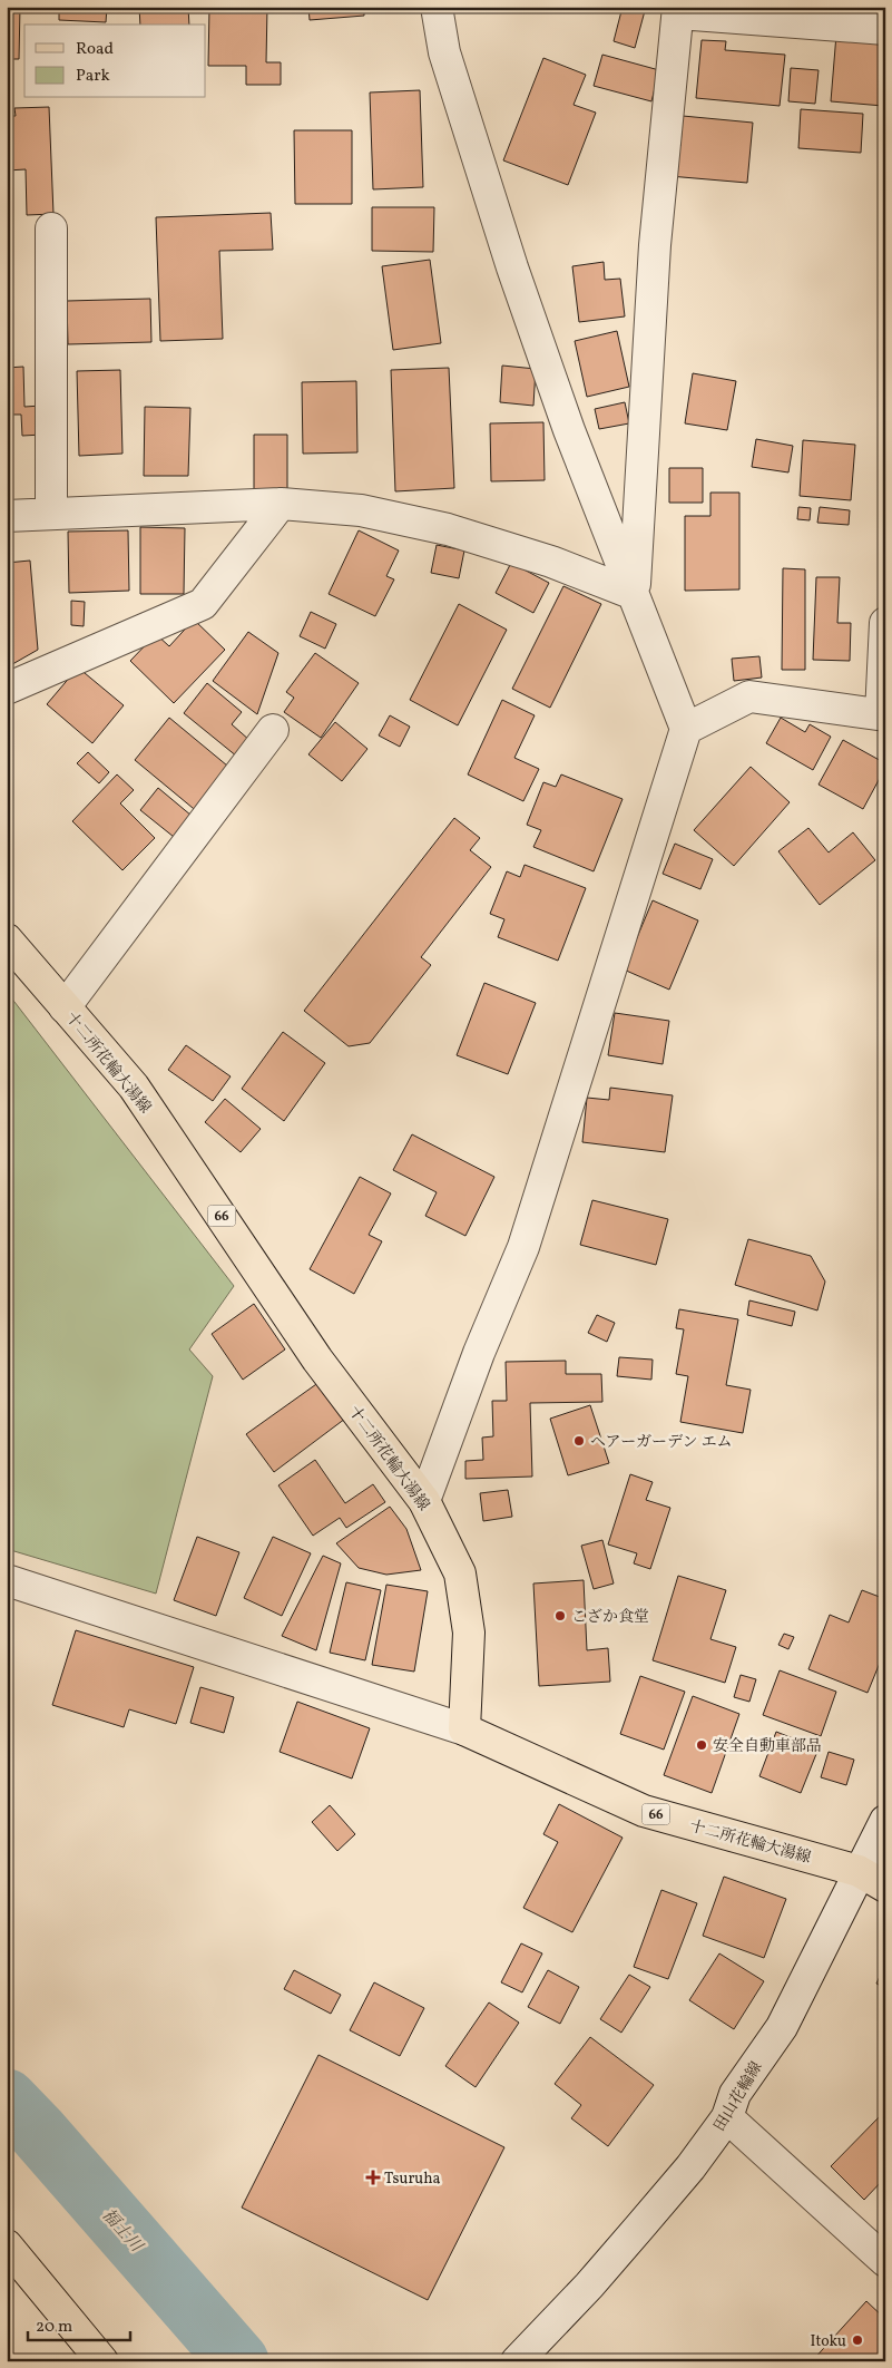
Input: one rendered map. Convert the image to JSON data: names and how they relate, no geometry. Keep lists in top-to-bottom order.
{
  "streets": {
    "main road": ["十二所花輪大湯線", "66"],
    "street": ["田山花輪線"]
  },
  "crossings": [
    ["十二所花輪大湯線", "田山花輪線"]
  ],
  "water": ["福士川"],
  "places": {
    "other": [
      "ヘアーガーデン エム",
      "こざか食堂",
      "安全自動車部品",
      "Itoku"
    ],
    "health": ["Tsuruha"]
  },
  "legend": ["Road", "Park"],
  "scale_bar": "20 m"
}
